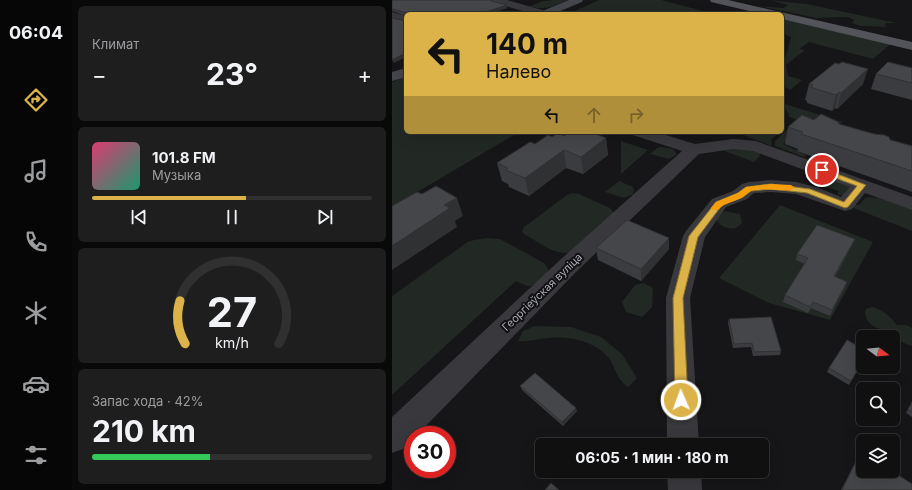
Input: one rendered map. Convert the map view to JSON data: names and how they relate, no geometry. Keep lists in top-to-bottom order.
{
  "streets": {
    "street": ["Георгіеўская вуліца"]
  },
  "north": "right",
  "page": {
    "tabs": "06:04",
    "tile": [
      "Климат",
      ["Запас хода · 42%", "210 km"]
    ],
    "turn": ["140 m", "Налево"],
    "heat": ["−", "23°", "+"],
    "song": ["101.8 FM", "Музыка"],
    "limit": "30",
    "trip": "06:05 · 1 мин · 180 m",
    "gauge": ["27", "km/h"]
  }
}
